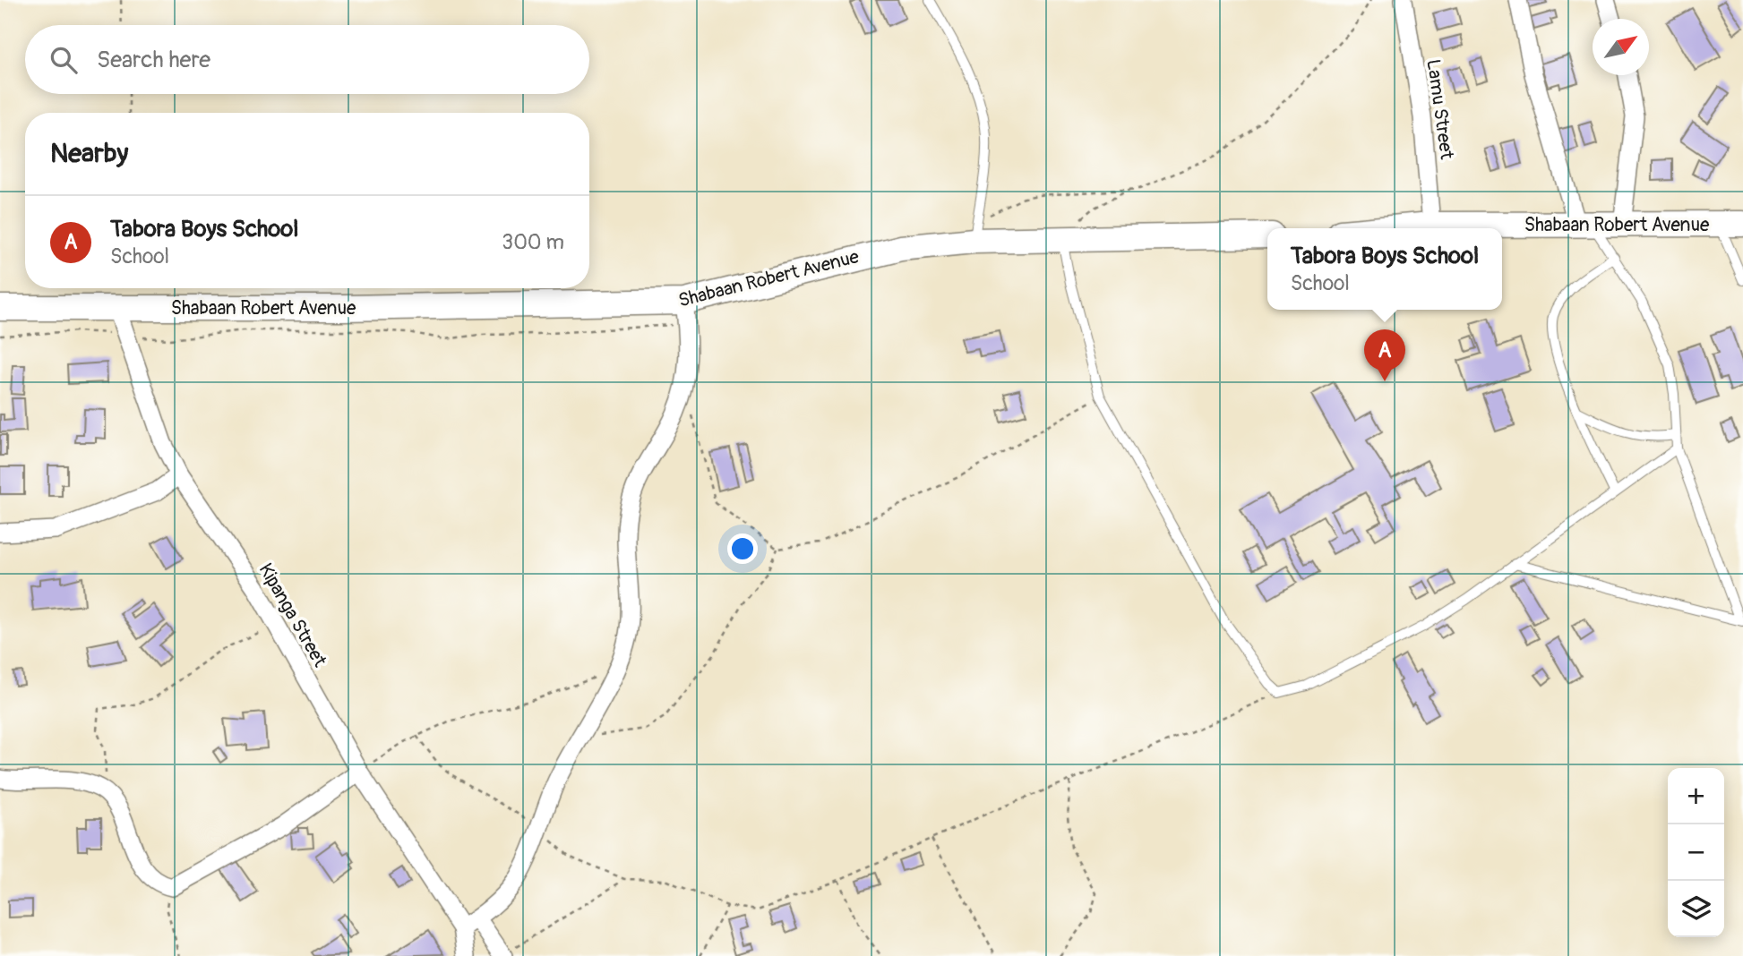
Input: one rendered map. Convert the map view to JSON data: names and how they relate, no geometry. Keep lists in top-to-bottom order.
{
  "streets": {
    "street": ["Lamu Street", "Shabaan Robert Avenue", "Kipanga Street"]
  },
  "crossings": [
    ["Lamu Street", "Shabaan Robert Avenue"],
    ["Shabaan Robert Avenue", "Kipanga Street"]
  ],
  "north": "top right",
  "page": {
    "search": "Search here",
    "heading": "Nearby",
    "list": [
      {
        "mark": "A",
        "name": "Tabora Boys School",
        "note": "School",
        "value": "300 m"
      }
    ],
    "popup": ["Tabora Boys School", "School"],
    "pins": "A",
    "map_buttons": ["+", "−"]
  }
}
